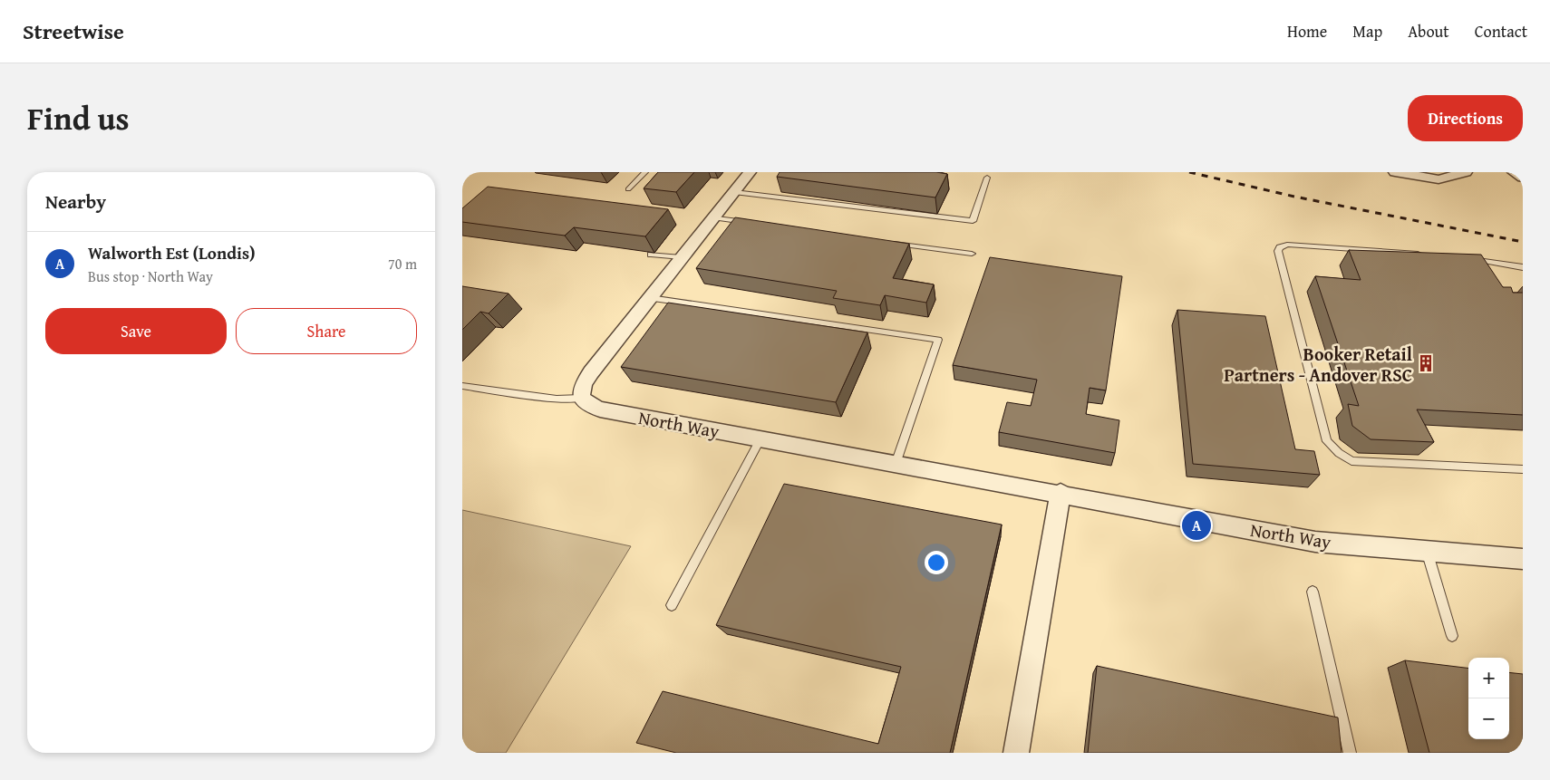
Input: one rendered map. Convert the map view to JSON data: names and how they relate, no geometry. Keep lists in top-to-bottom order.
{
  "streets": {
    "street": ["North Way"]
  },
  "places": {
    "building": ["Booker Retail Partners - Andover RSC"]
  },
  "page": {
    "header": "Streetwise",
    "nav": [
      "Home",
      "Map",
      "About",
      "Contact"
    ],
    "title": "Find us",
    "buttons": [
      "Directions",
      ["Save", "Share"]
    ],
    "heading": "Nearby",
    "list": [
      {
        "mark": "A",
        "name": "Walworth Est (Londis)",
        "note": "Bus stop · North Way",
        "value": "70 m"
      }
    ],
    "pins": "A",
    "map_buttons": ["+", "−"]
  }
}
